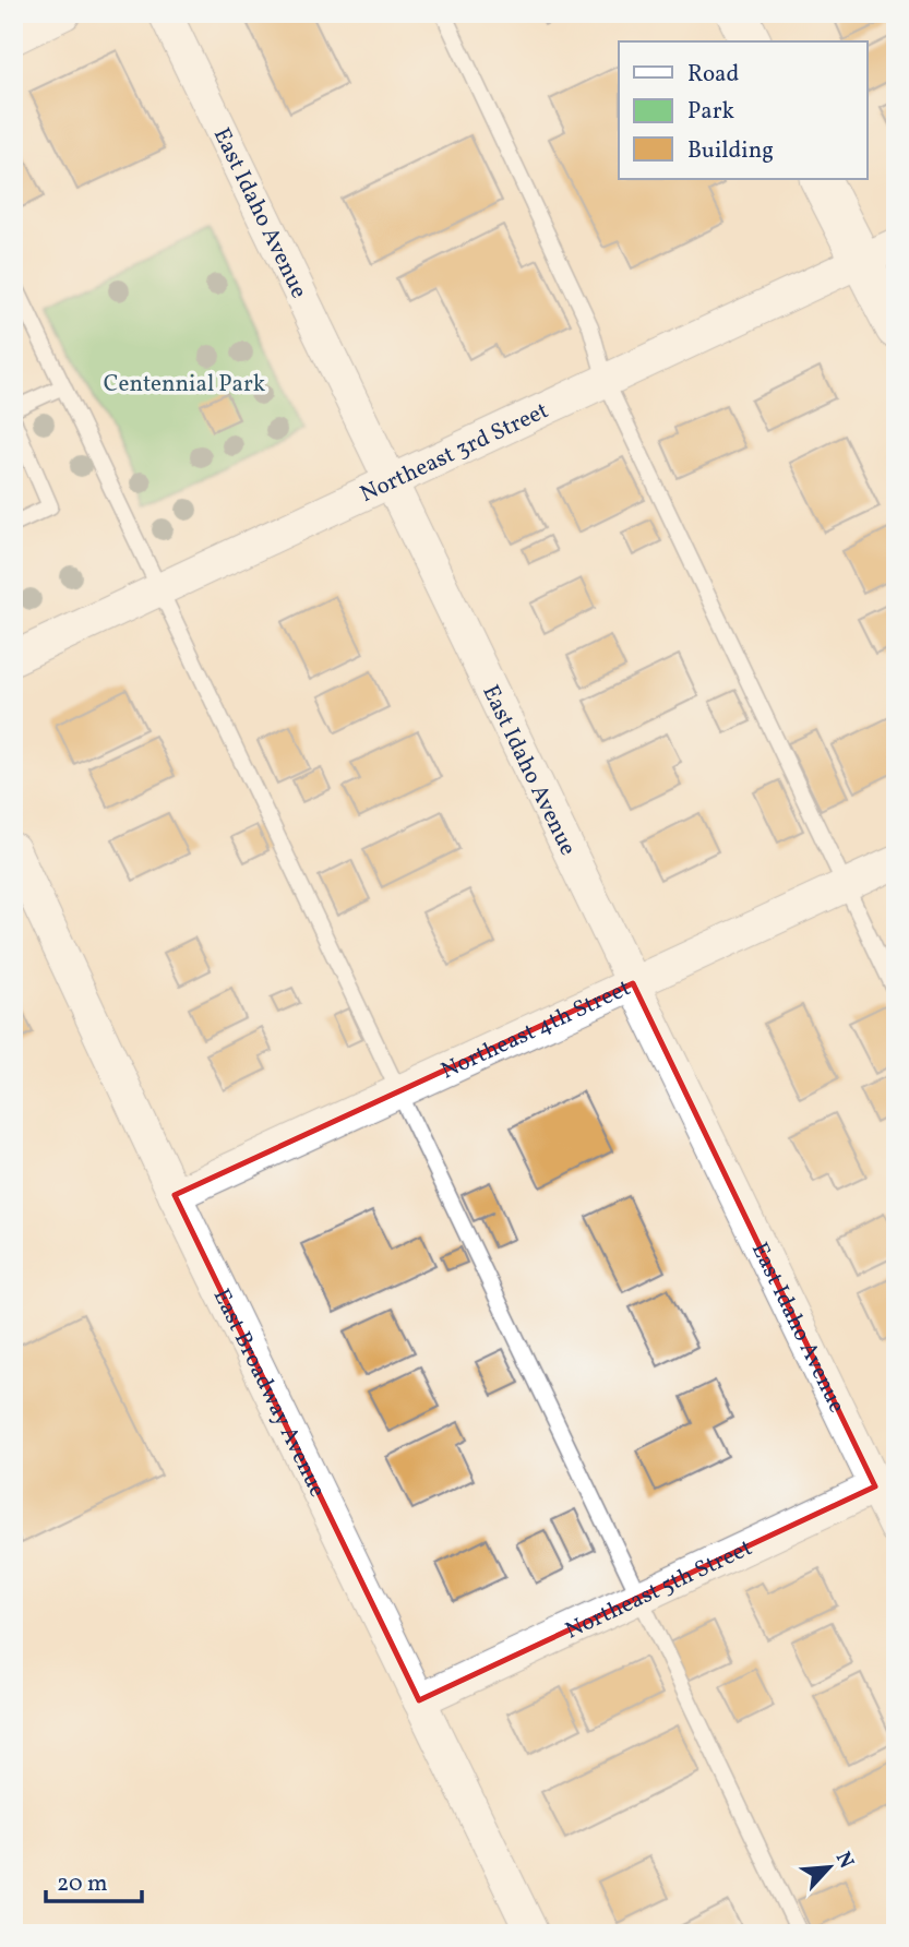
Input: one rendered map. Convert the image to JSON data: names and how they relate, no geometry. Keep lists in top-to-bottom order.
{
  "streets": {
    "street": [
      "East Idaho Avenue",
      "Northeast 3rd Street",
      "Northeast 4th Street",
      "East Broadway Avenue",
      "Northeast 5th Street"
    ]
  },
  "crossings": [
    ["East Idaho Avenue", "Northeast 3rd Street"],
    ["East Idaho Avenue", "Northeast 4th Street"],
    ["East Idaho Avenue", "Northeast 5th Street"],
    ["Northeast 4th Street", "East Broadway Avenue"],
    ["East Broadway Avenue", "Northeast 5th Street"]
  ],
  "parks": ["Centennial Park"],
  "legend": ["Road", "Park", "Building"],
  "scale_bar": "20 m",
  "north": "top right"
}
